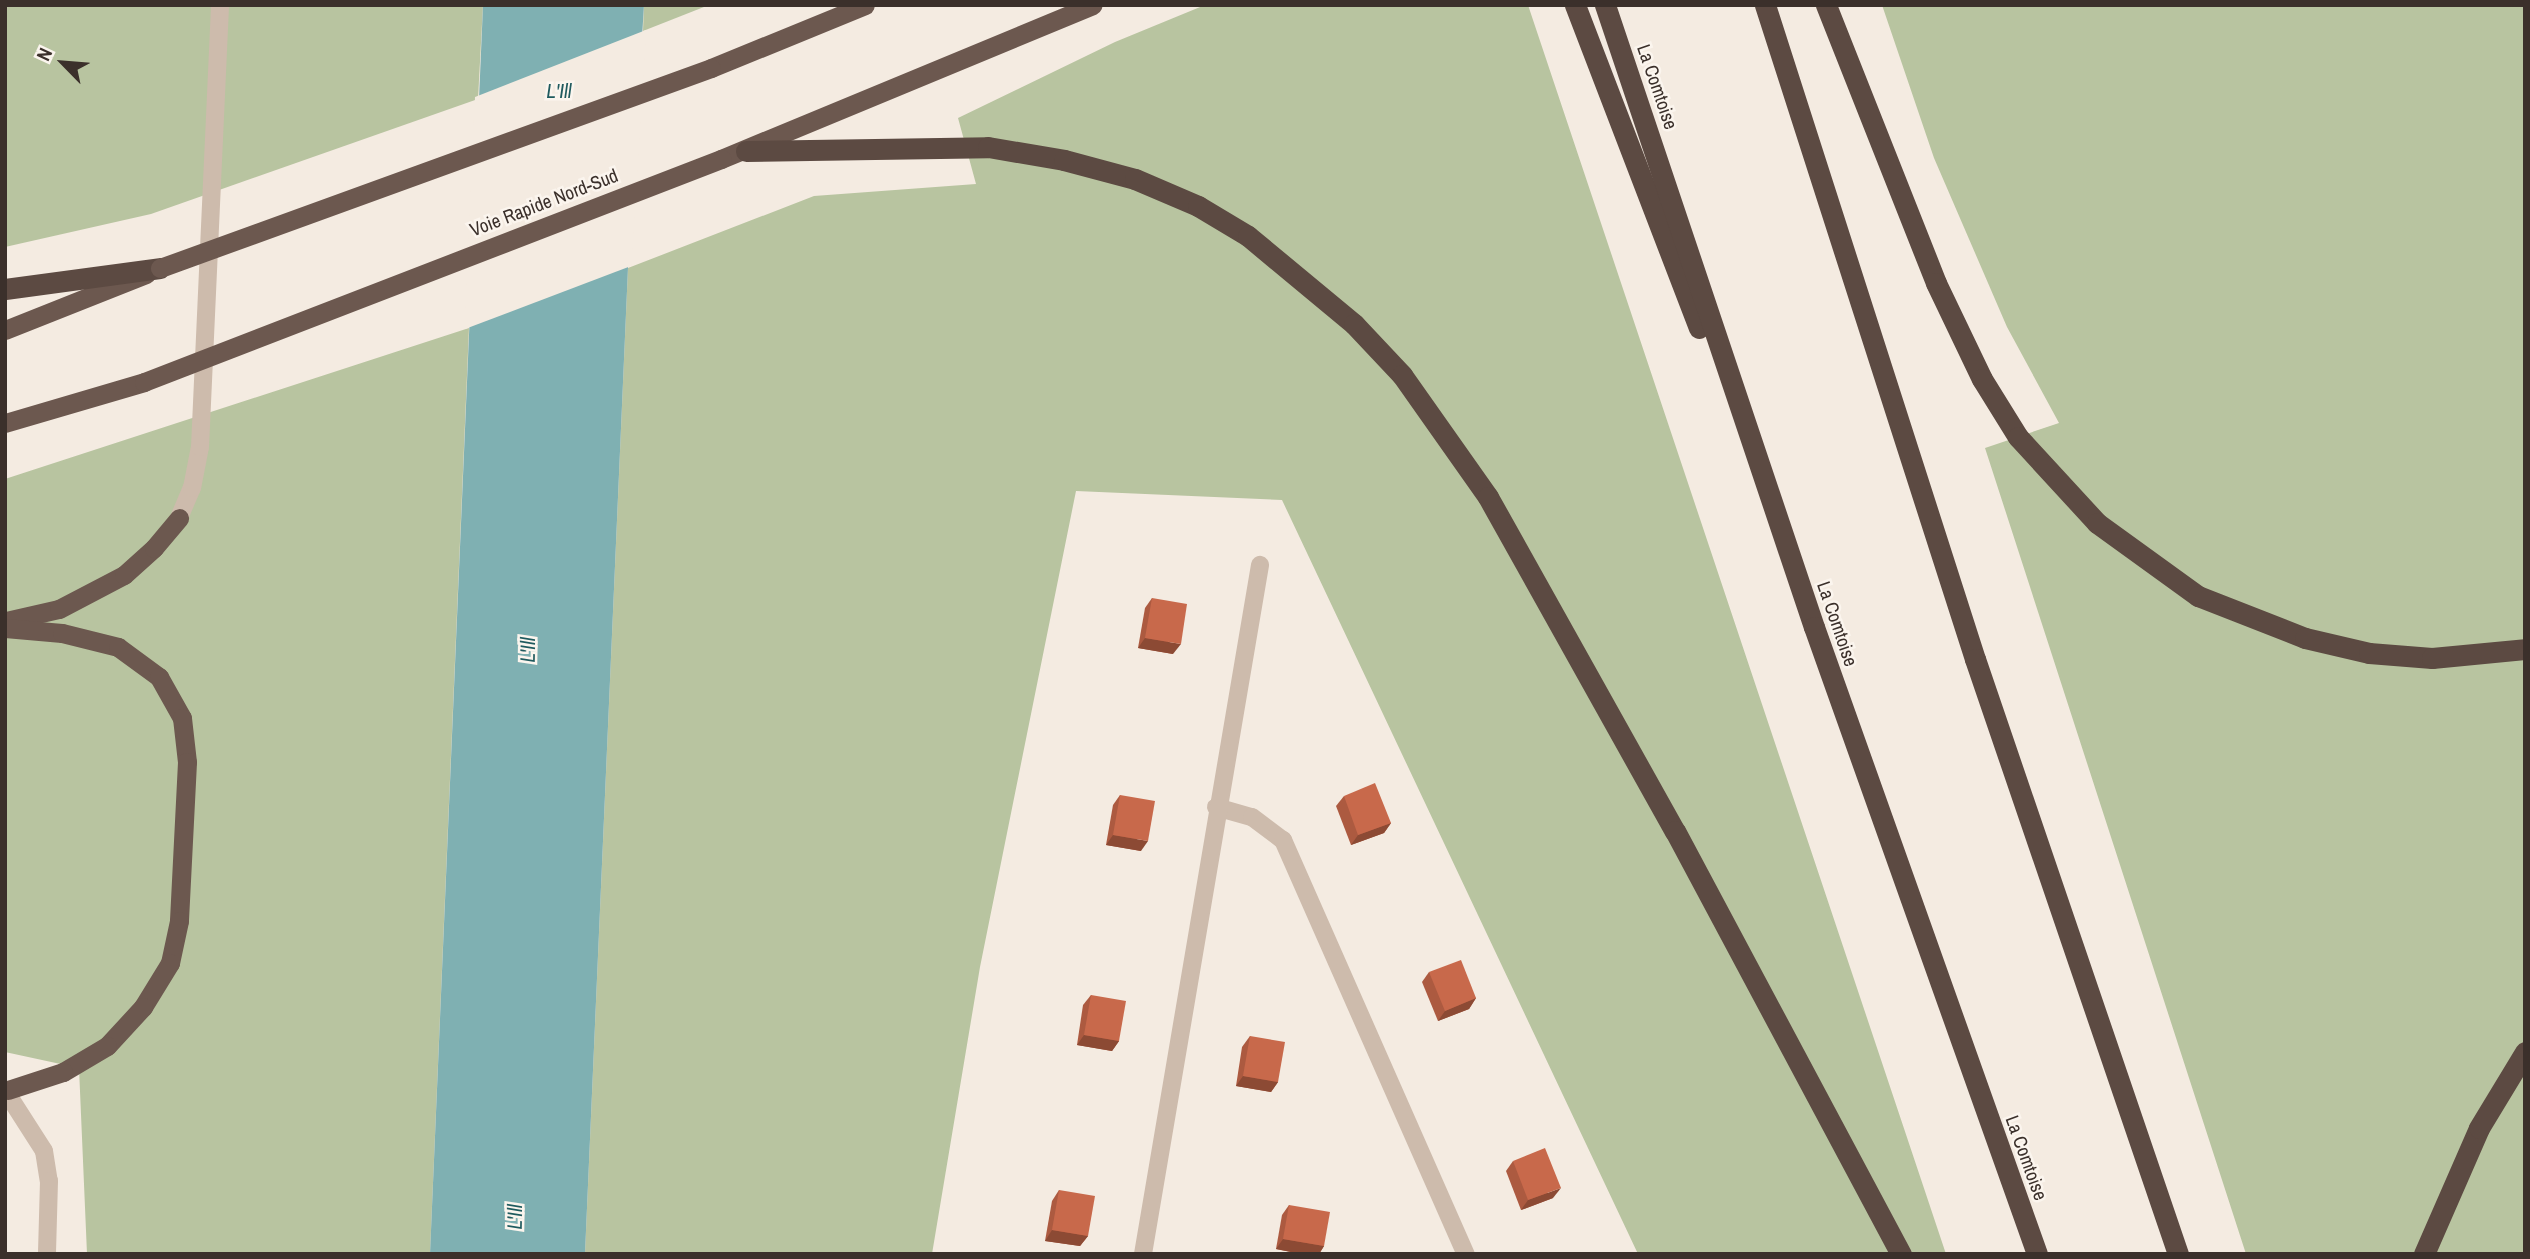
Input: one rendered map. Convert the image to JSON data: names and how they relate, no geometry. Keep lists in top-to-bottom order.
{
  "streets": {
    "highway": ["La Comtoise", "Voie Rapide Nord-Sud"]
  },
  "water": ["L'Ill"],
  "north": "top left"
}
